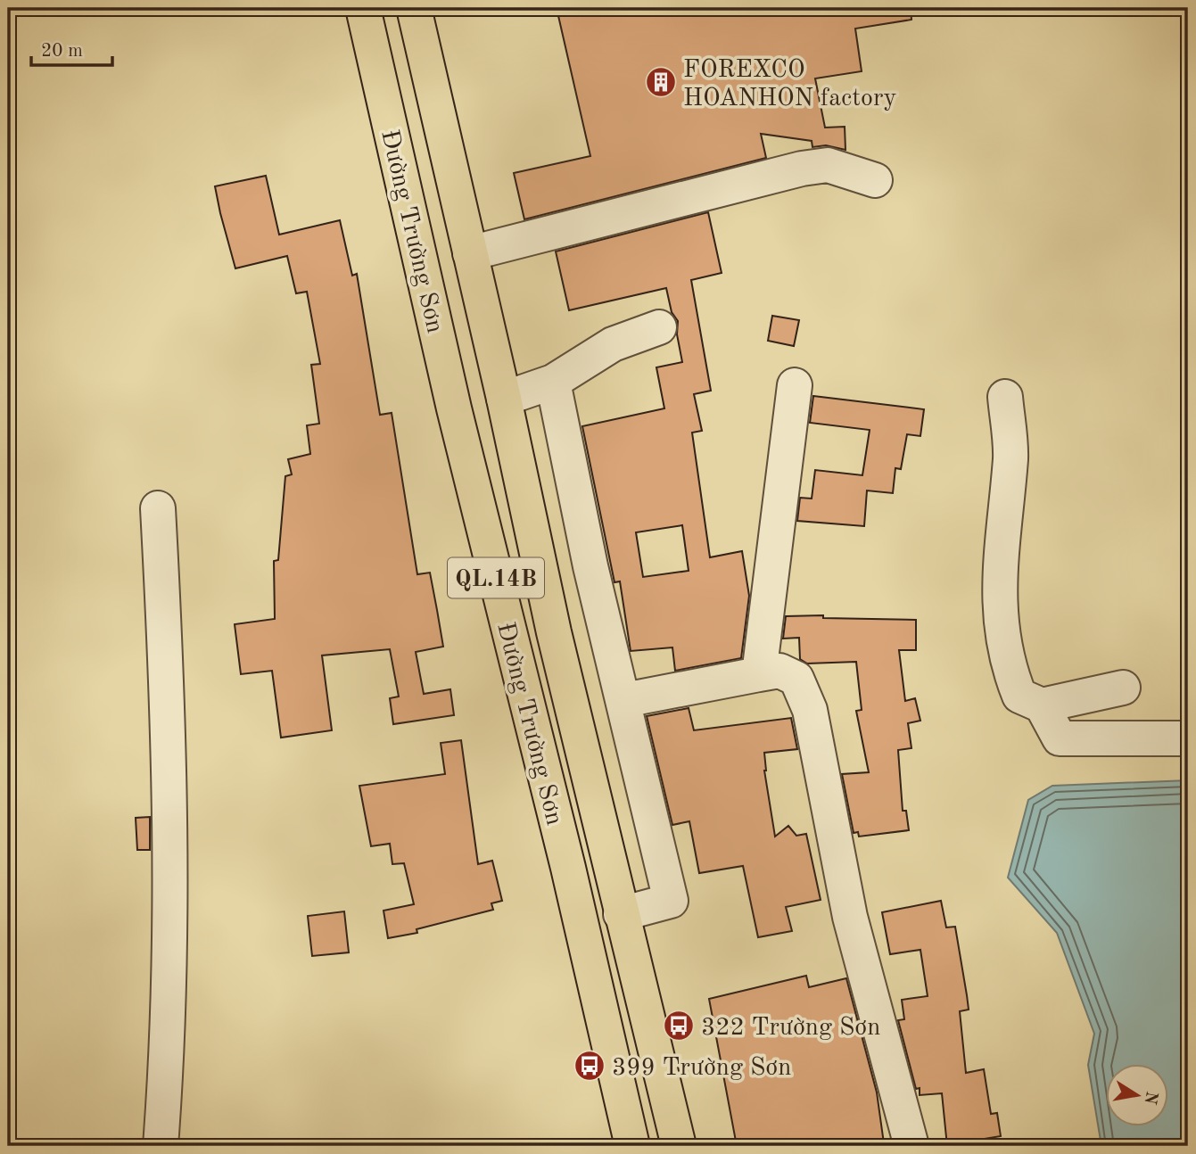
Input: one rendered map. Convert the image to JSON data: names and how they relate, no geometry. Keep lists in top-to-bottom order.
{
  "streets": {
    "highway": ["Đường Trường Sơn", "QL.14B"]
  },
  "places": {
    "building": ["FOREXCO HOANHON factory"],
    "bus stop": ["322 Trường Sơn", "399 Trường Sơn"]
  },
  "scale_bar": "20 m",
  "north": "right"
}
